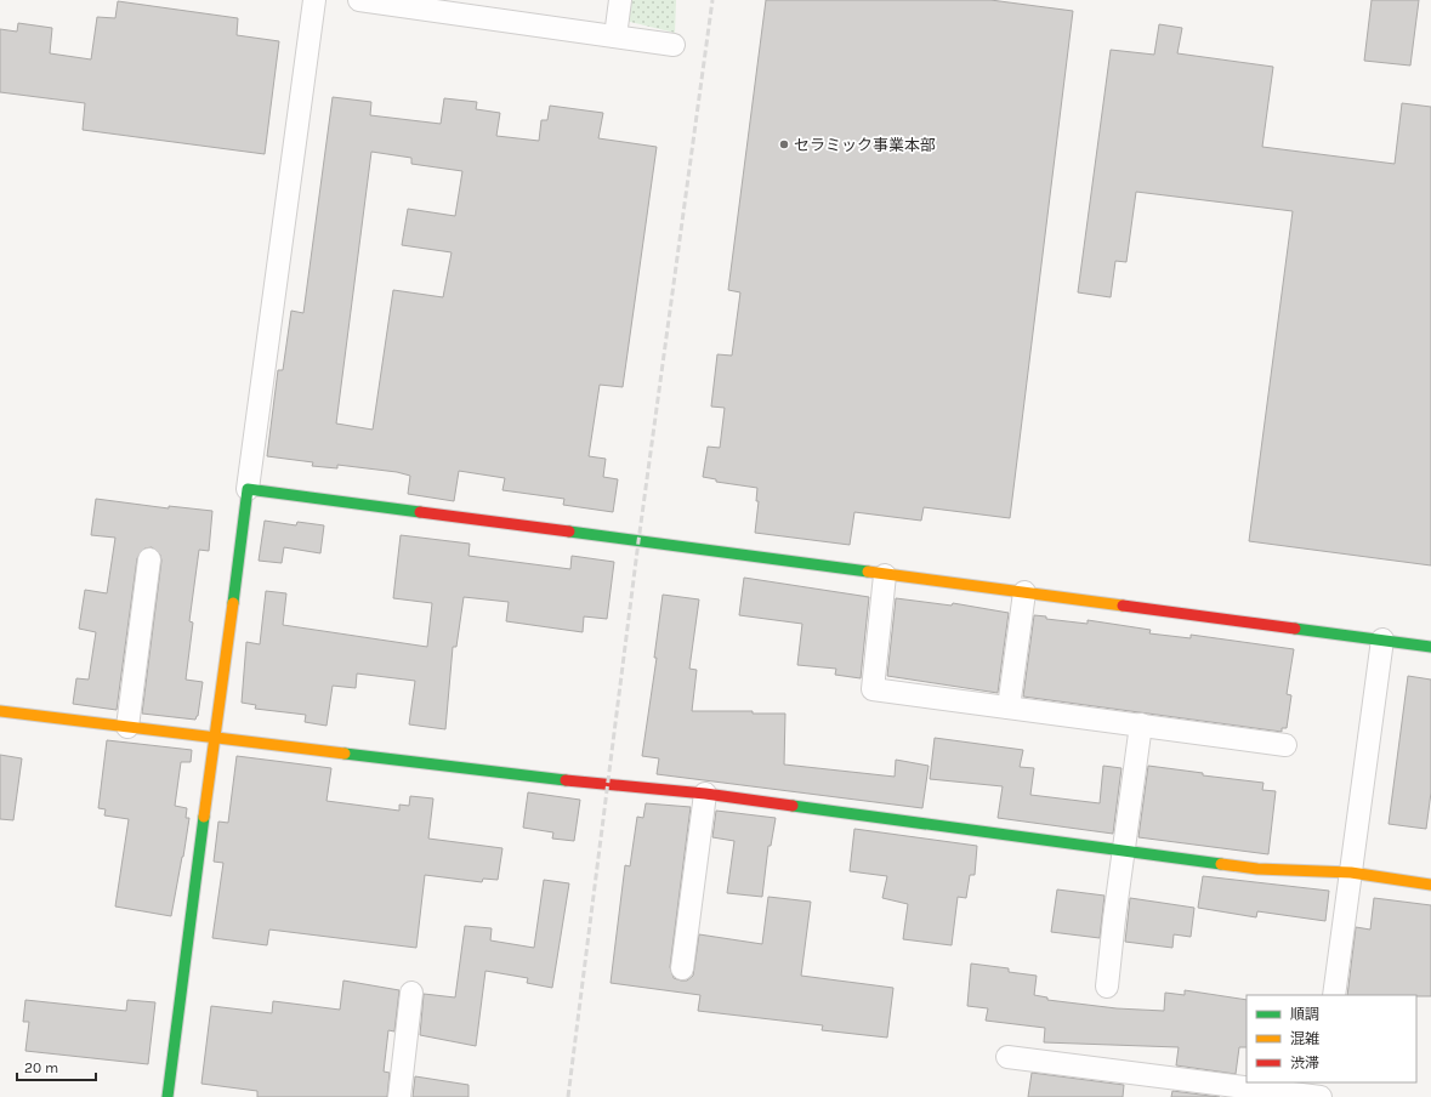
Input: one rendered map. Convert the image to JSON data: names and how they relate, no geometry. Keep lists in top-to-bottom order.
{
  "places": ["セラミック事業本部"],
  "legend": ["順調", "混雑", "渋滞"],
  "scale_bar": "20 m"
}
